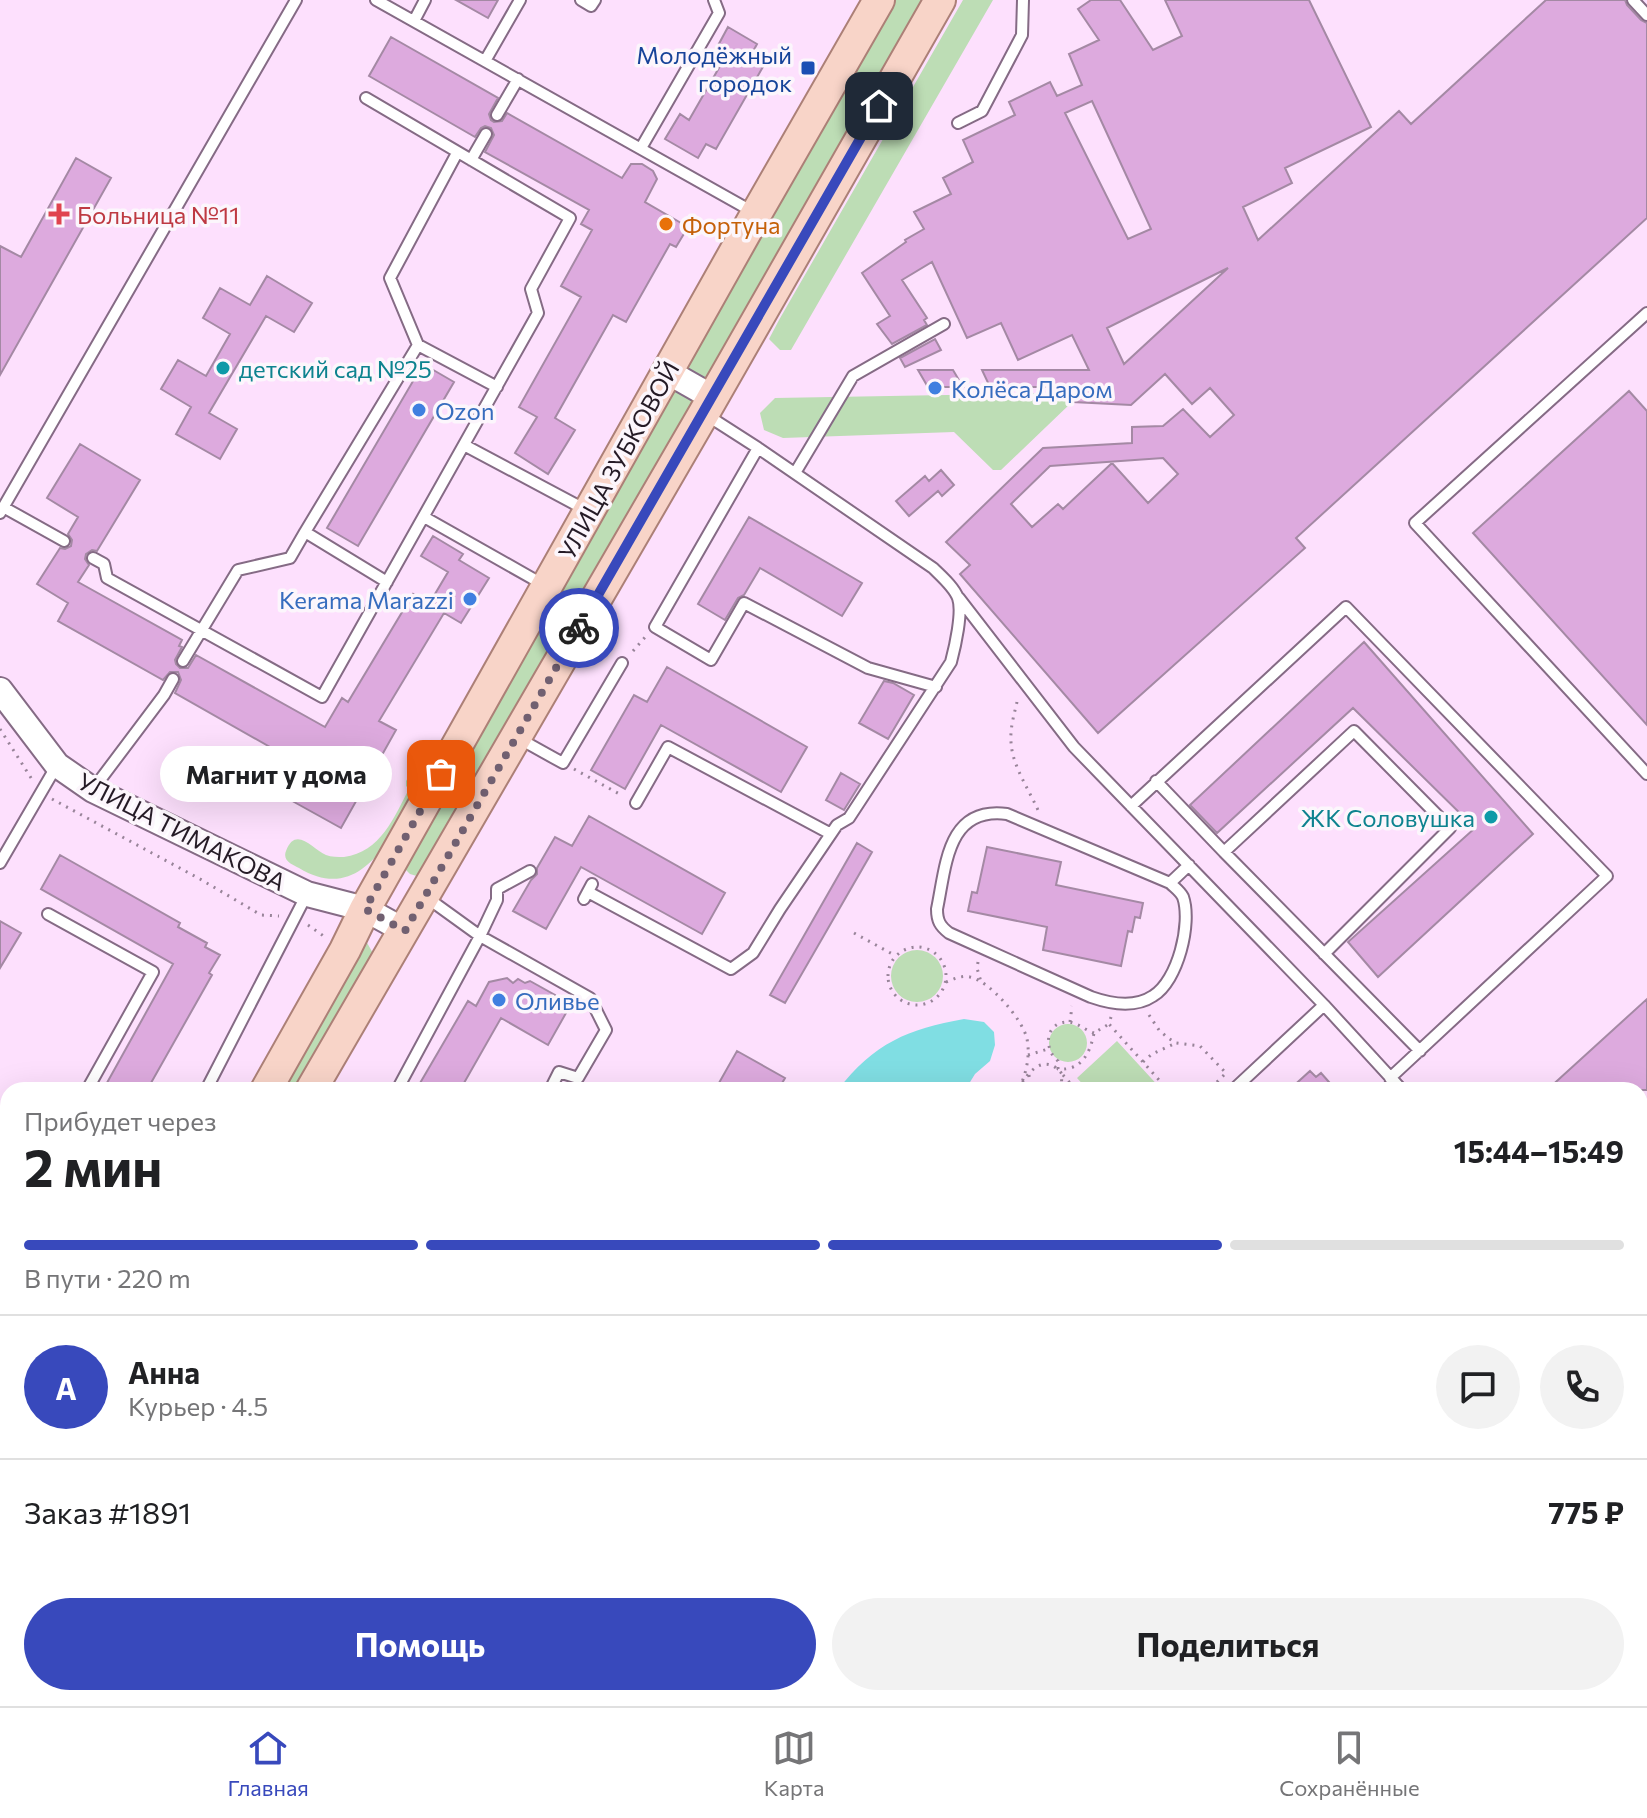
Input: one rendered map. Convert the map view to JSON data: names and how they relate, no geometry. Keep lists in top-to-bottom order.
{
  "streets": {
    "main road": ["УЛИЦА ЗУБКОВОЙ"],
    "street": ["УЛИЦА ТИМАКОВА"]
  },
  "crossings": [
    ["УЛИЦА ЗУБКОВОЙ", "УЛИЦА ТИМАКОВА"]
  ],
  "places": {
    "transit": ["Молодёжный городок"],
    "health": ["Больница №11"],
    "other": [
      "Фортуна",
      "детский сад №25",
      "Колёса Даром",
      "Ozon",
      "Kerama Marazzi",
      "Магнит у дома",
      "ЖК Соловушка",
      "Оливье"
    ]
  },
  "page": {
    "bubble": "Магнит у дома",
    "heading": ["2 мин", "Прибудет через", "15:44–15:49"],
    "panel": [
      "Анна",
      "Курьер · 4.5",
      "Заказ #1891",
      "775 ₽"
    ],
    "bar": "В пути · 220 m",
    "round": "А",
    "buttons": ["Помощь", "Поделиться"],
    "tabs": ["Главная", "Карта", "Сохранённые"]
  }
}
